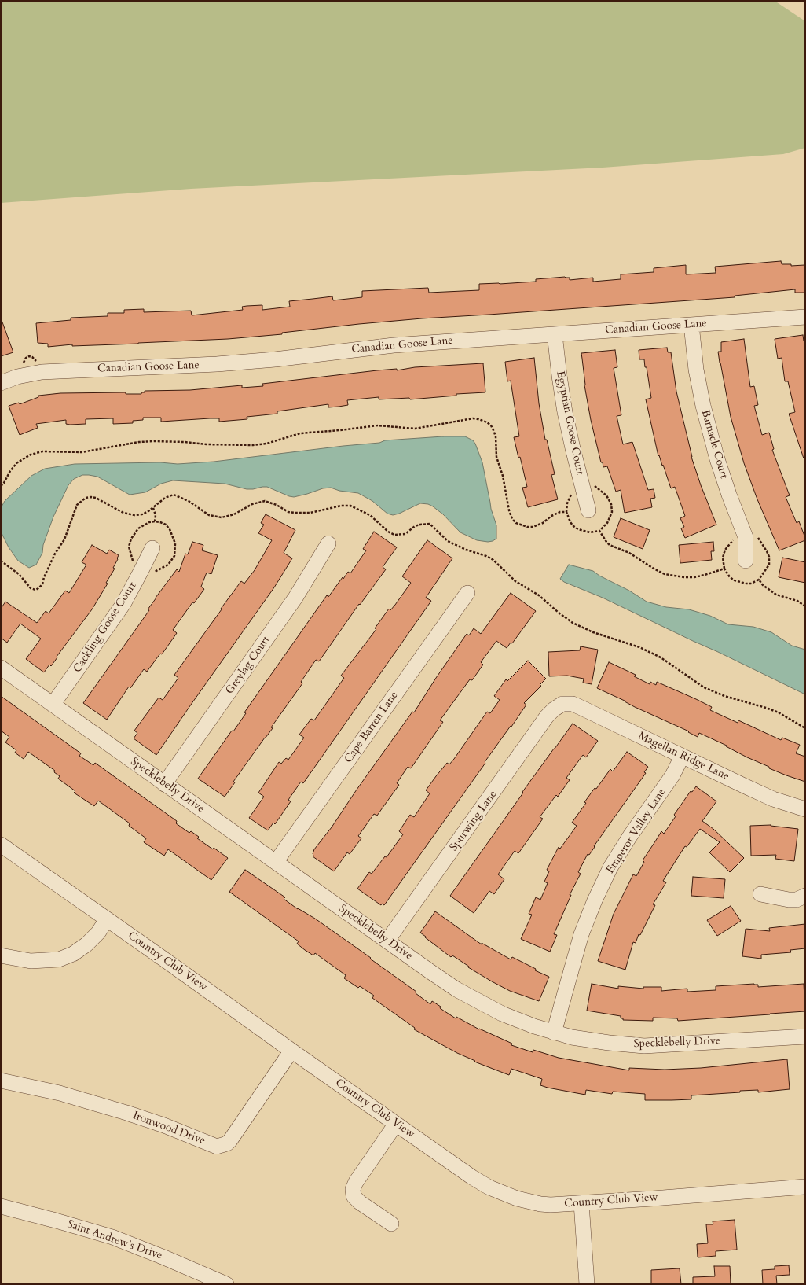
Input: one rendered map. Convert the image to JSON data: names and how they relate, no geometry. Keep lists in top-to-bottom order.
{
  "streets": {
    "street": [
      "Canadian Goose Lane",
      "Egyptian Goose Court",
      "Barnacle Court",
      "Cackling Goose Court",
      "Greylag Court",
      "Cape Barren Lane",
      "Magellan Ridge Lane",
      "Specklebelly Drive",
      "Spurwing Lane",
      "Emperor Valley Lane",
      "Country Club View",
      "Ironwood Drive",
      "Saint Andrew's Drive"
    ]
  },
  "crossings": [
    ["Canadian Goose Lane", "Egyptian Goose Court"],
    ["Canadian Goose Lane", "Barnacle Court"],
    ["Cackling Goose Court", "Specklebelly Drive"],
    ["Greylag Court", "Specklebelly Drive"],
    ["Cape Barren Lane", "Specklebelly Drive"],
    ["Magellan Ridge Lane", "Spurwing Lane"],
    ["Magellan Ridge Lane", "Emperor Valley Lane"],
    ["Specklebelly Drive", "Spurwing Lane"],
    ["Specklebelly Drive", "Emperor Valley Lane"],
    ["Country Club View", "Ironwood Drive"]
  ]
}
